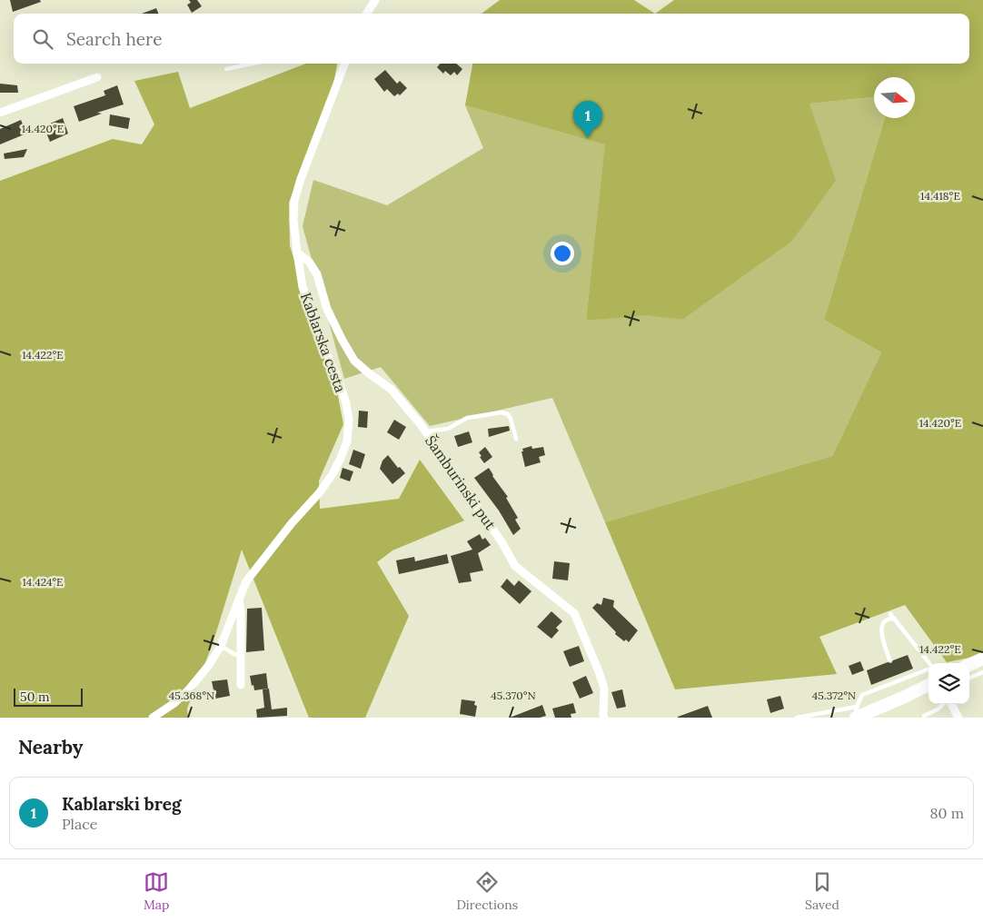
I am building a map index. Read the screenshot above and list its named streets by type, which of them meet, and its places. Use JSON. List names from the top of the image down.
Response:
{
  "streets": {
    "street": ["Kablarska cesta", "Šamburinski put"]
  },
  "crossings": [
    ["Kablarska cesta", "Šamburinski put"]
  ],
  "scale_bar": "50 m",
  "north": "right",
  "page": {
    "search": "Search here",
    "pins": "1",
    "scale": "50 m",
    "heading": "Nearby",
    "list": [
      {
        "mark": "1",
        "name": "Kablarski breg",
        "note": "Place",
        "value": "80 m"
      }
    ],
    "nav": ["Map", "Directions", "Saved"]
  },
  "coordinates": [
    "14.420°E",
    "14.418°E",
    "14.422°E",
    "14.424°E",
    "45.368°N",
    "45.370°N",
    "45.372°N"
  ]
}
